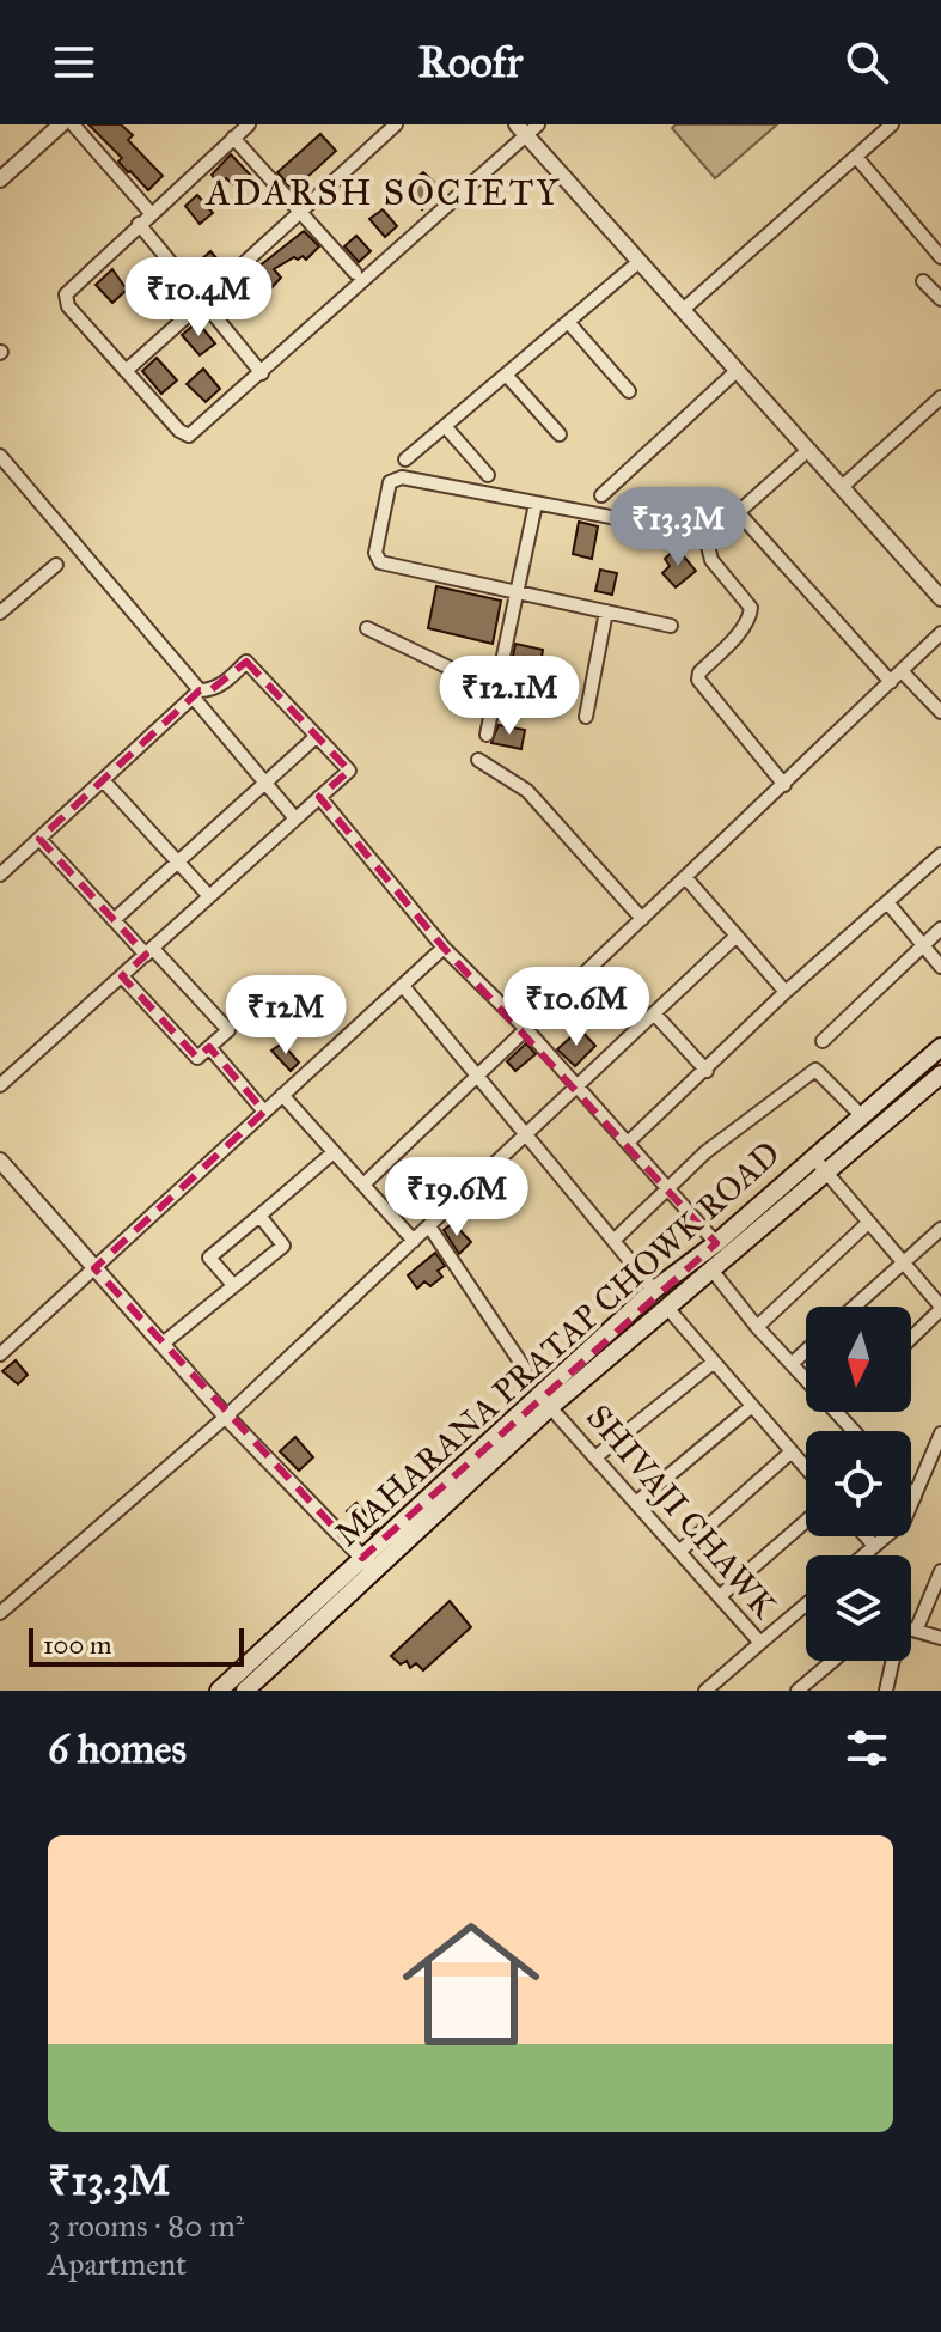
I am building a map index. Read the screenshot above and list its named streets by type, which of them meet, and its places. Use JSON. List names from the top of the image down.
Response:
{
  "streets": {
    "main road": ["MAHARANA PRATAP CHOWK ROAD"],
    "street": ["SHIVAJI CHAWK"]
  },
  "crossings": [
    ["MAHARANA PRATAP CHOWK ROAD", "SHIVAJI CHAWK"]
  ],
  "districts": ["ADARSH SOCIETY"],
  "scale_bar": "100 m",
  "north": "bottom",
  "page": {
    "header": "Roofr",
    "price": [
      "₹10.4M",
      "₹13.3M",
      "₹12.1M",
      "₹10.6M",
      "₹12M",
      "₹19.6M"
    ],
    "scale": "100 m",
    "heading": "6 homes",
    "list": [
      {
        "name": "₹13.3M",
        "note": "3 rooms · 80 m² · Apartment"
      }
    ]
  }
}
